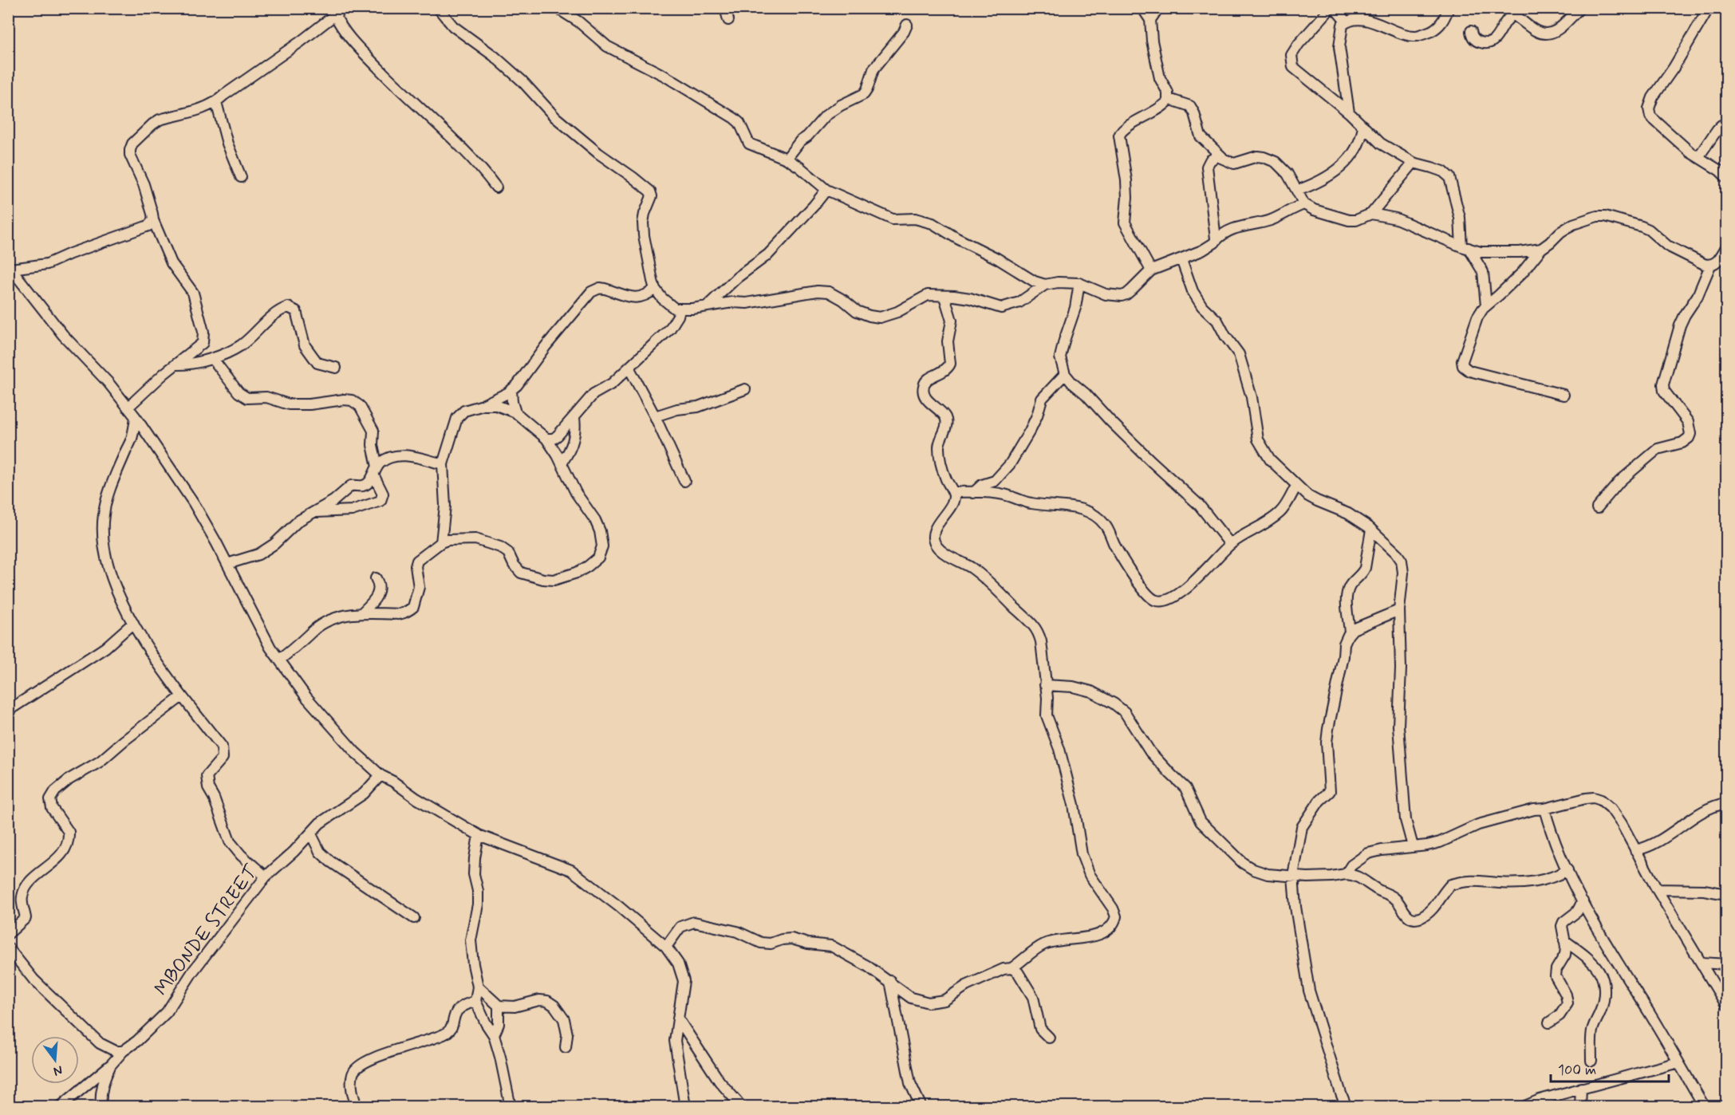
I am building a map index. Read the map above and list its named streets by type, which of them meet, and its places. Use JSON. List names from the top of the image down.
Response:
{
  "streets": {
    "street": ["MBONDE STREET"]
  },
  "scale_bar": "100 m",
  "north": "bottom"
}
